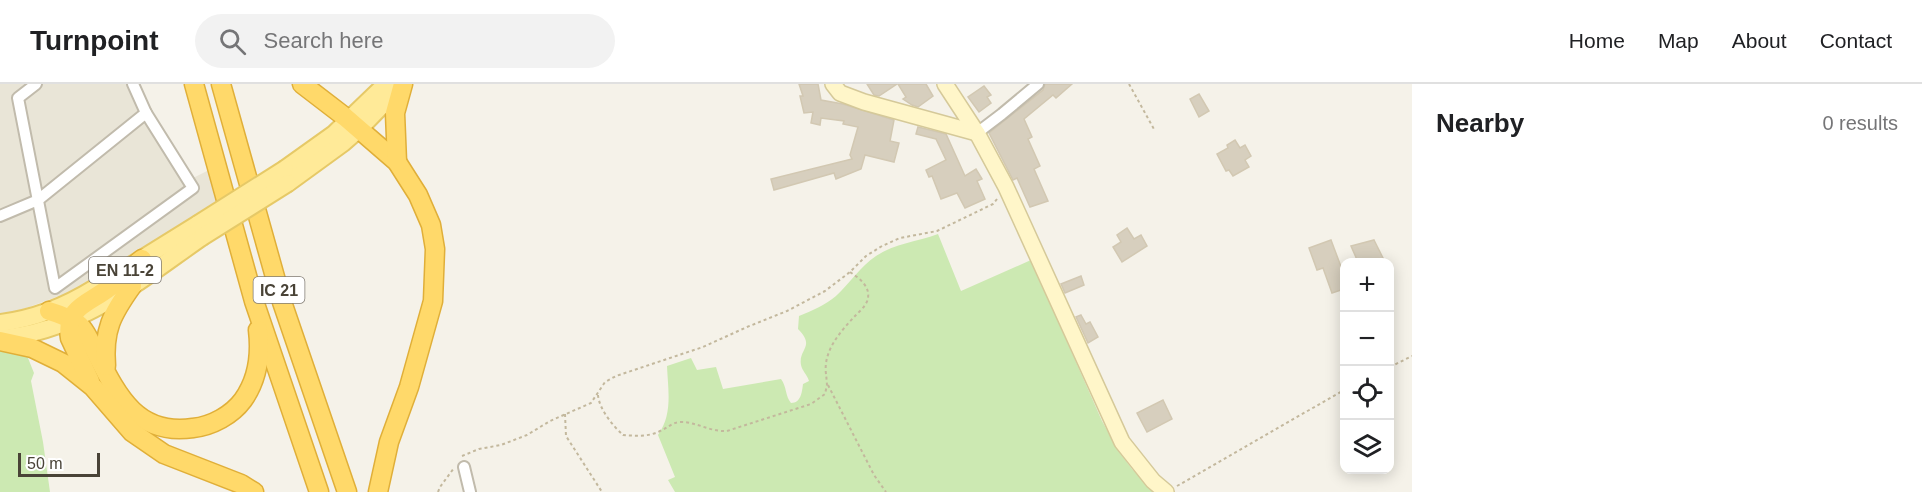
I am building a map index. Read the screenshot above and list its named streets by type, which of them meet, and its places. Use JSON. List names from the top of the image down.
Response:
{
  "streets": {
    "highway": ["IC 21"],
    "main road": ["EN 11-2"]
  },
  "scale_bar": "50 m",
  "page": {
    "header": "Turnpoint",
    "search": "Search here",
    "nav": [
      "Home",
      "Map",
      "About",
      "Contact"
    ],
    "heading": ["Nearby", "0 results"],
    "map_buttons": ["+", "−"],
    "scale": "50 m"
  }
}
